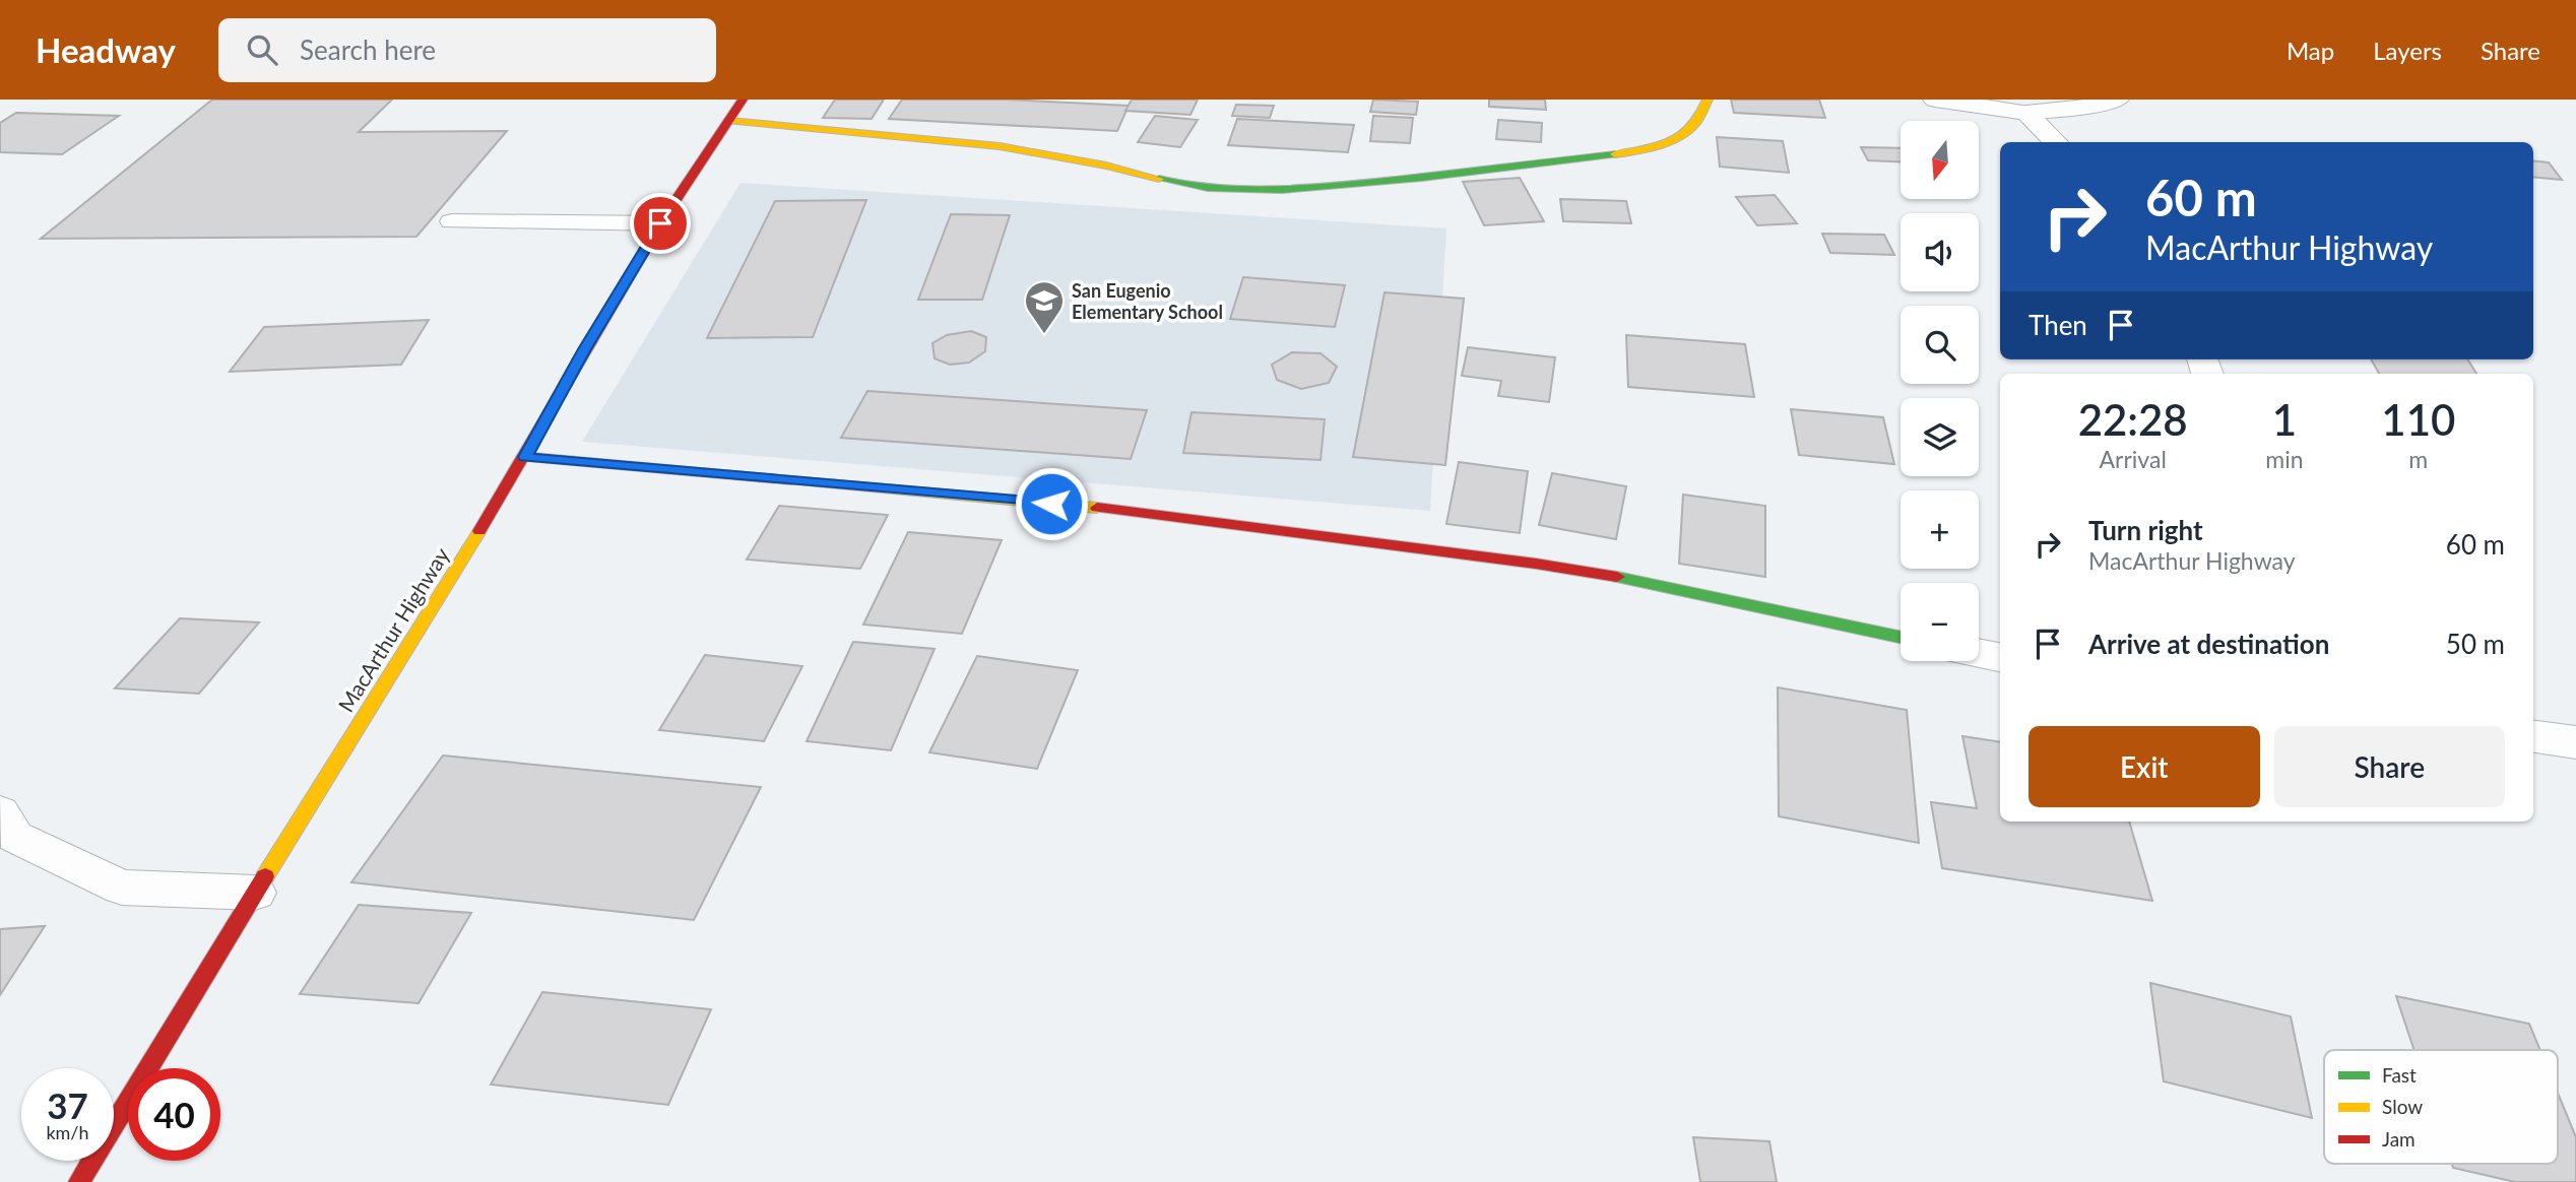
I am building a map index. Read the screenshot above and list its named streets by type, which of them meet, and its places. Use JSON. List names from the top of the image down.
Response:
{
  "streets": {
    "main road": ["MacArthur Highway"]
  },
  "places": {
    "school or university": ["San Eugenio Elementary School"]
  },
  "legend": ["Fast", "Slow", "Jam"],
  "north": "bottom",
  "page": {
    "header": "Headway",
    "search": "Search here",
    "nav": ["Map", "Layers", "Share"],
    "map_buttons": ["+", "−"],
    "turn": ["60 m", "MacArthur Highway"],
    "then": "Then",
    "eta": [
      "22:28",
      "Arrival",
      "1",
      "min",
      "110",
      "m"
    ],
    "list": [
      {
        "name": "Turn right",
        "note": "MacArthur Highway",
        "value": "60 m"
      },
      {
        "name": "Arrive at destination",
        "value": "50 m"
      }
    ],
    "buttons": ["Exit", "Share"],
    "speed": "37 km/h",
    "limit": "40"
  }
}
